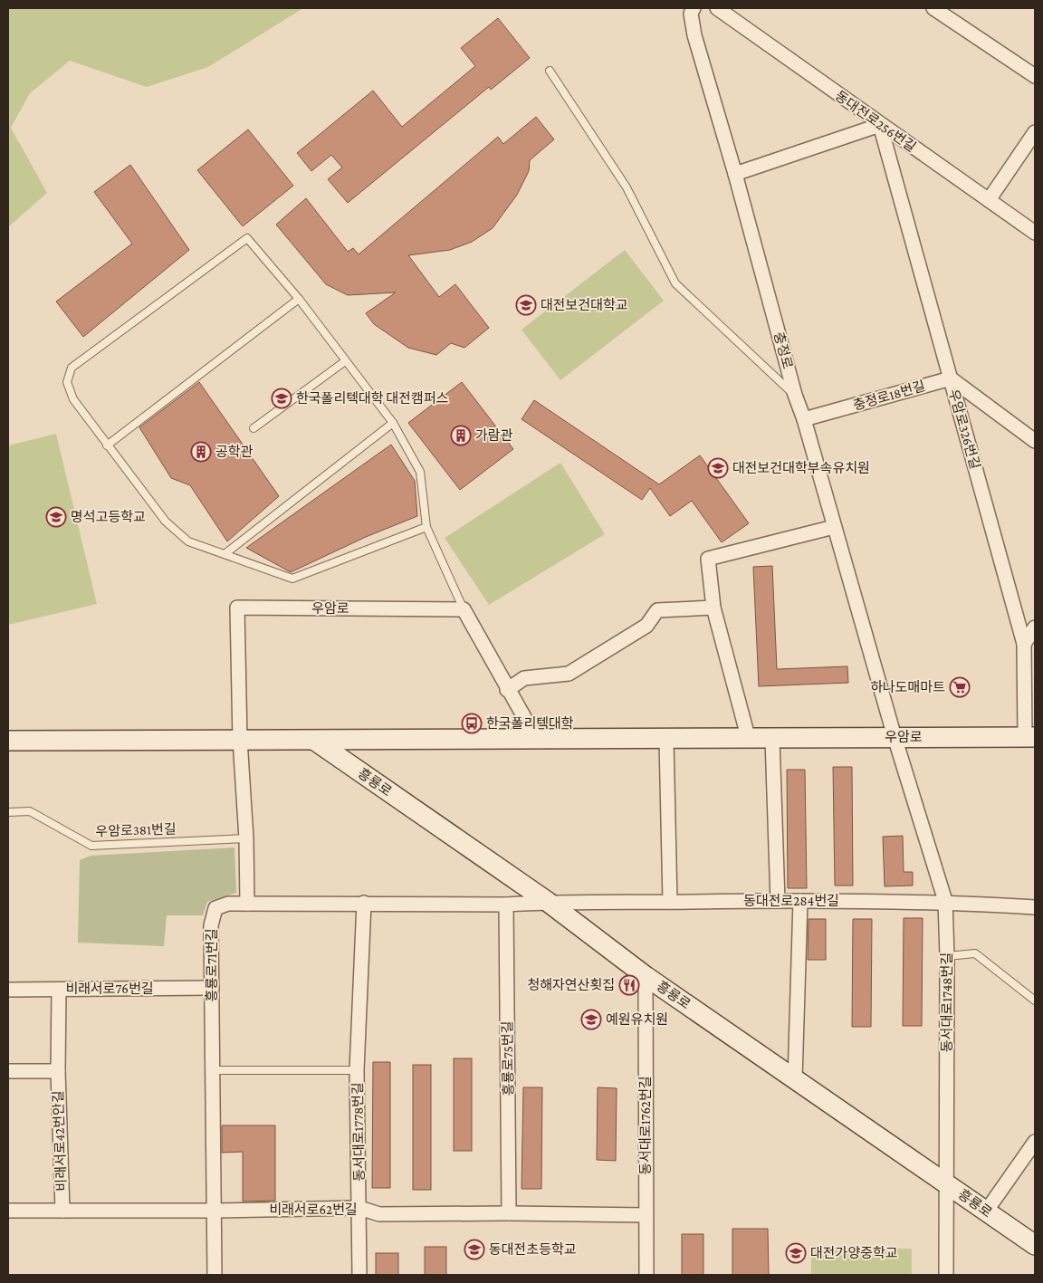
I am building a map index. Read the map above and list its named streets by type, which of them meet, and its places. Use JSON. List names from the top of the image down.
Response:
{
  "streets": {
    "main road": ["우암로", "흥룡로"],
    "street": [
      "동대전로256번길",
      "충정로",
      "충정로18번길",
      "우암로326번길",
      "동대전로284번길",
      "흥룡로71번길",
      "비래서로76번길",
      "동서대로1748번길",
      "흥룡로75번길",
      "동서대로1762번길",
      "동서대로1778번길",
      "비래서로42번안길",
      "비래서로62번길"
    ],
    "lane": ["우암로381번길"]
  },
  "crossings": [
    ["동대전로256번길", "우암로326번길"],
    ["충정로", "충정로18번길"],
    ["충정로", "우암로"],
    ["충정로", "동서대로1748번길"],
    ["충정로18번길", "우암로326번길"],
    ["우암로326번길", "우암로"],
    ["우암로", "흥룡로"],
    ["우암로", "우암로381번길"],
    ["우암로", "흥룡로71번길"],
    ["우암로", "동서대로1748번길"],
    ["흥룡로", "동대전로284번길"],
    ["흥룡로", "흥룡로71번길"],
    ["흥룡로", "동서대로1748번길"],
    ["흥룡로", "동서대로1762번길"],
    ["동대전로284번길", "흥룡로71번길"],
    ["동대전로284번길", "동서대로1748번길"],
    ["흥룡로71번길", "비래서로76번길"],
    ["흥룡로71번길", "흥룡로75번길"],
    ["흥룡로71번길", "동서대로1778번길"],
    ["흥룡로71번길", "비래서로62번길"],
    ["비래서로76번길", "비래서로42번안길"],
    ["흥룡로75번길", "비래서로62번길"],
    ["동서대로1762번길", "비래서로62번길"],
    ["동서대로1778번길", "비래서로62번길"],
    ["비래서로42번안길", "비래서로62번길"]
  ],
  "places": {
    "school or university": [
      "대전보건대학교",
      "한국폴리텍대학 대전캠퍼스",
      "대전보건대학부속유치원",
      "명석고등학교",
      "예원유치원",
      "동대전초등학교",
      "대전가양중학교"
    ],
    "building": ["가람관", "공학관"],
    "supermarket": ["하나도매마트"],
    "bus stop": ["한국폴리텍대학"],
    "restaurant": ["청해자연산횟집"]
  }
}
